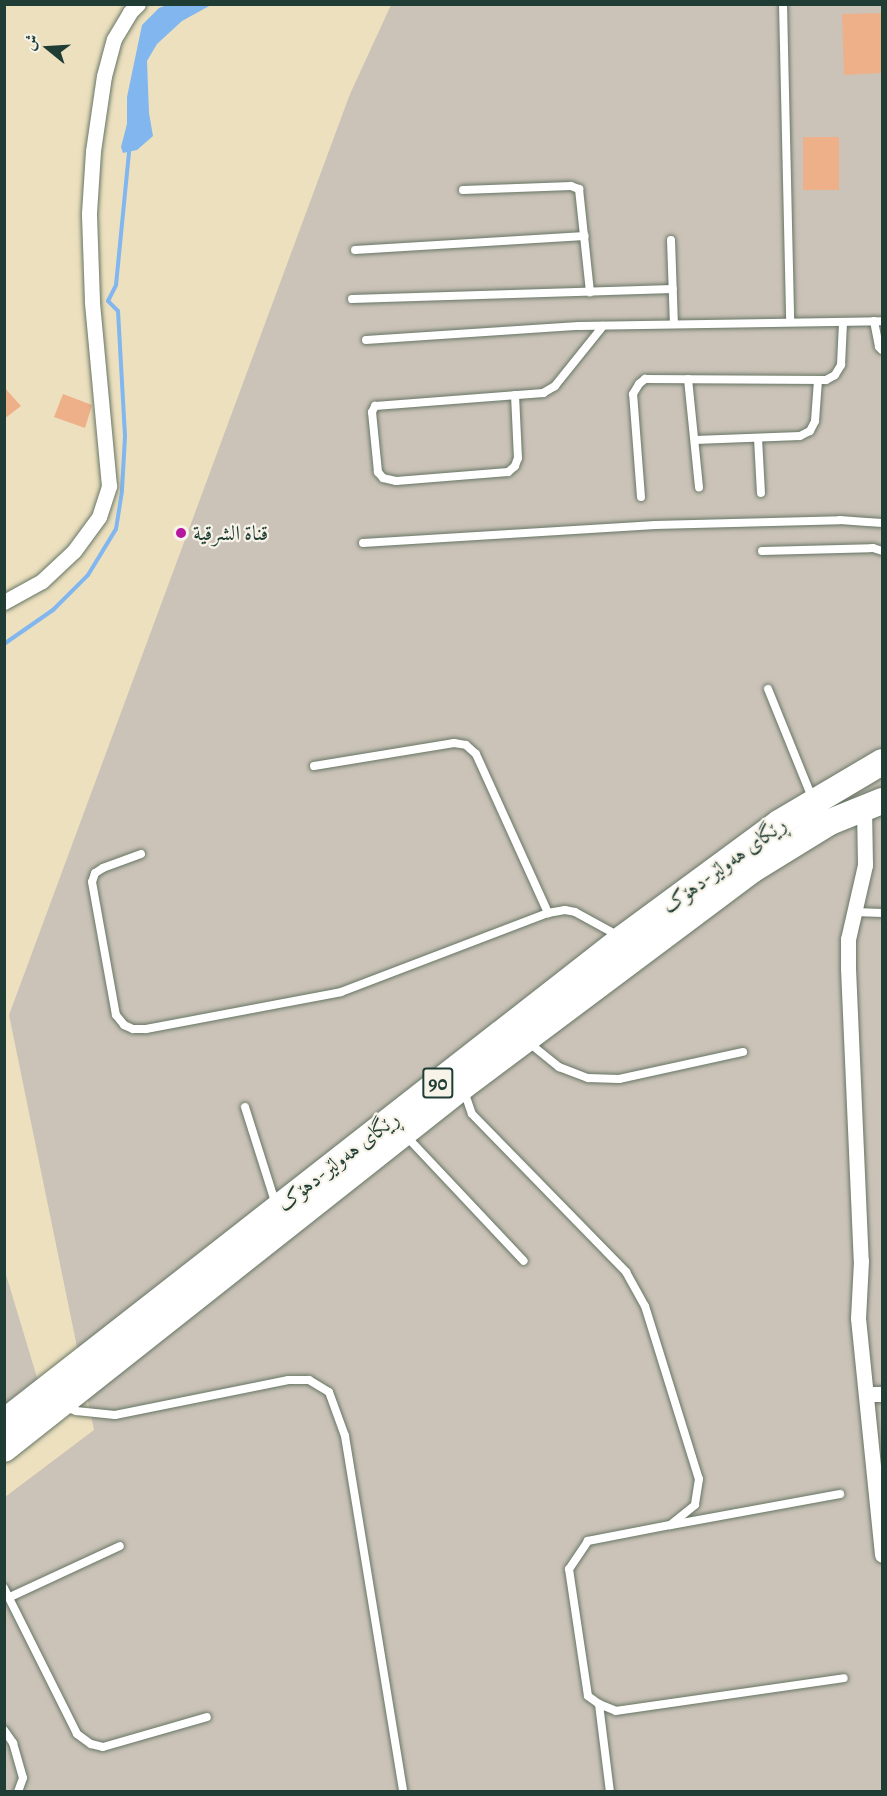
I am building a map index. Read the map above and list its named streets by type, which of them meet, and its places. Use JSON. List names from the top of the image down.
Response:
{
  "streets": {
    "highway": ["ڕێگای هەولێر-دهۆک", "90"]
  },
  "places": ["قناة الشرقية"],
  "north": "left"
}
